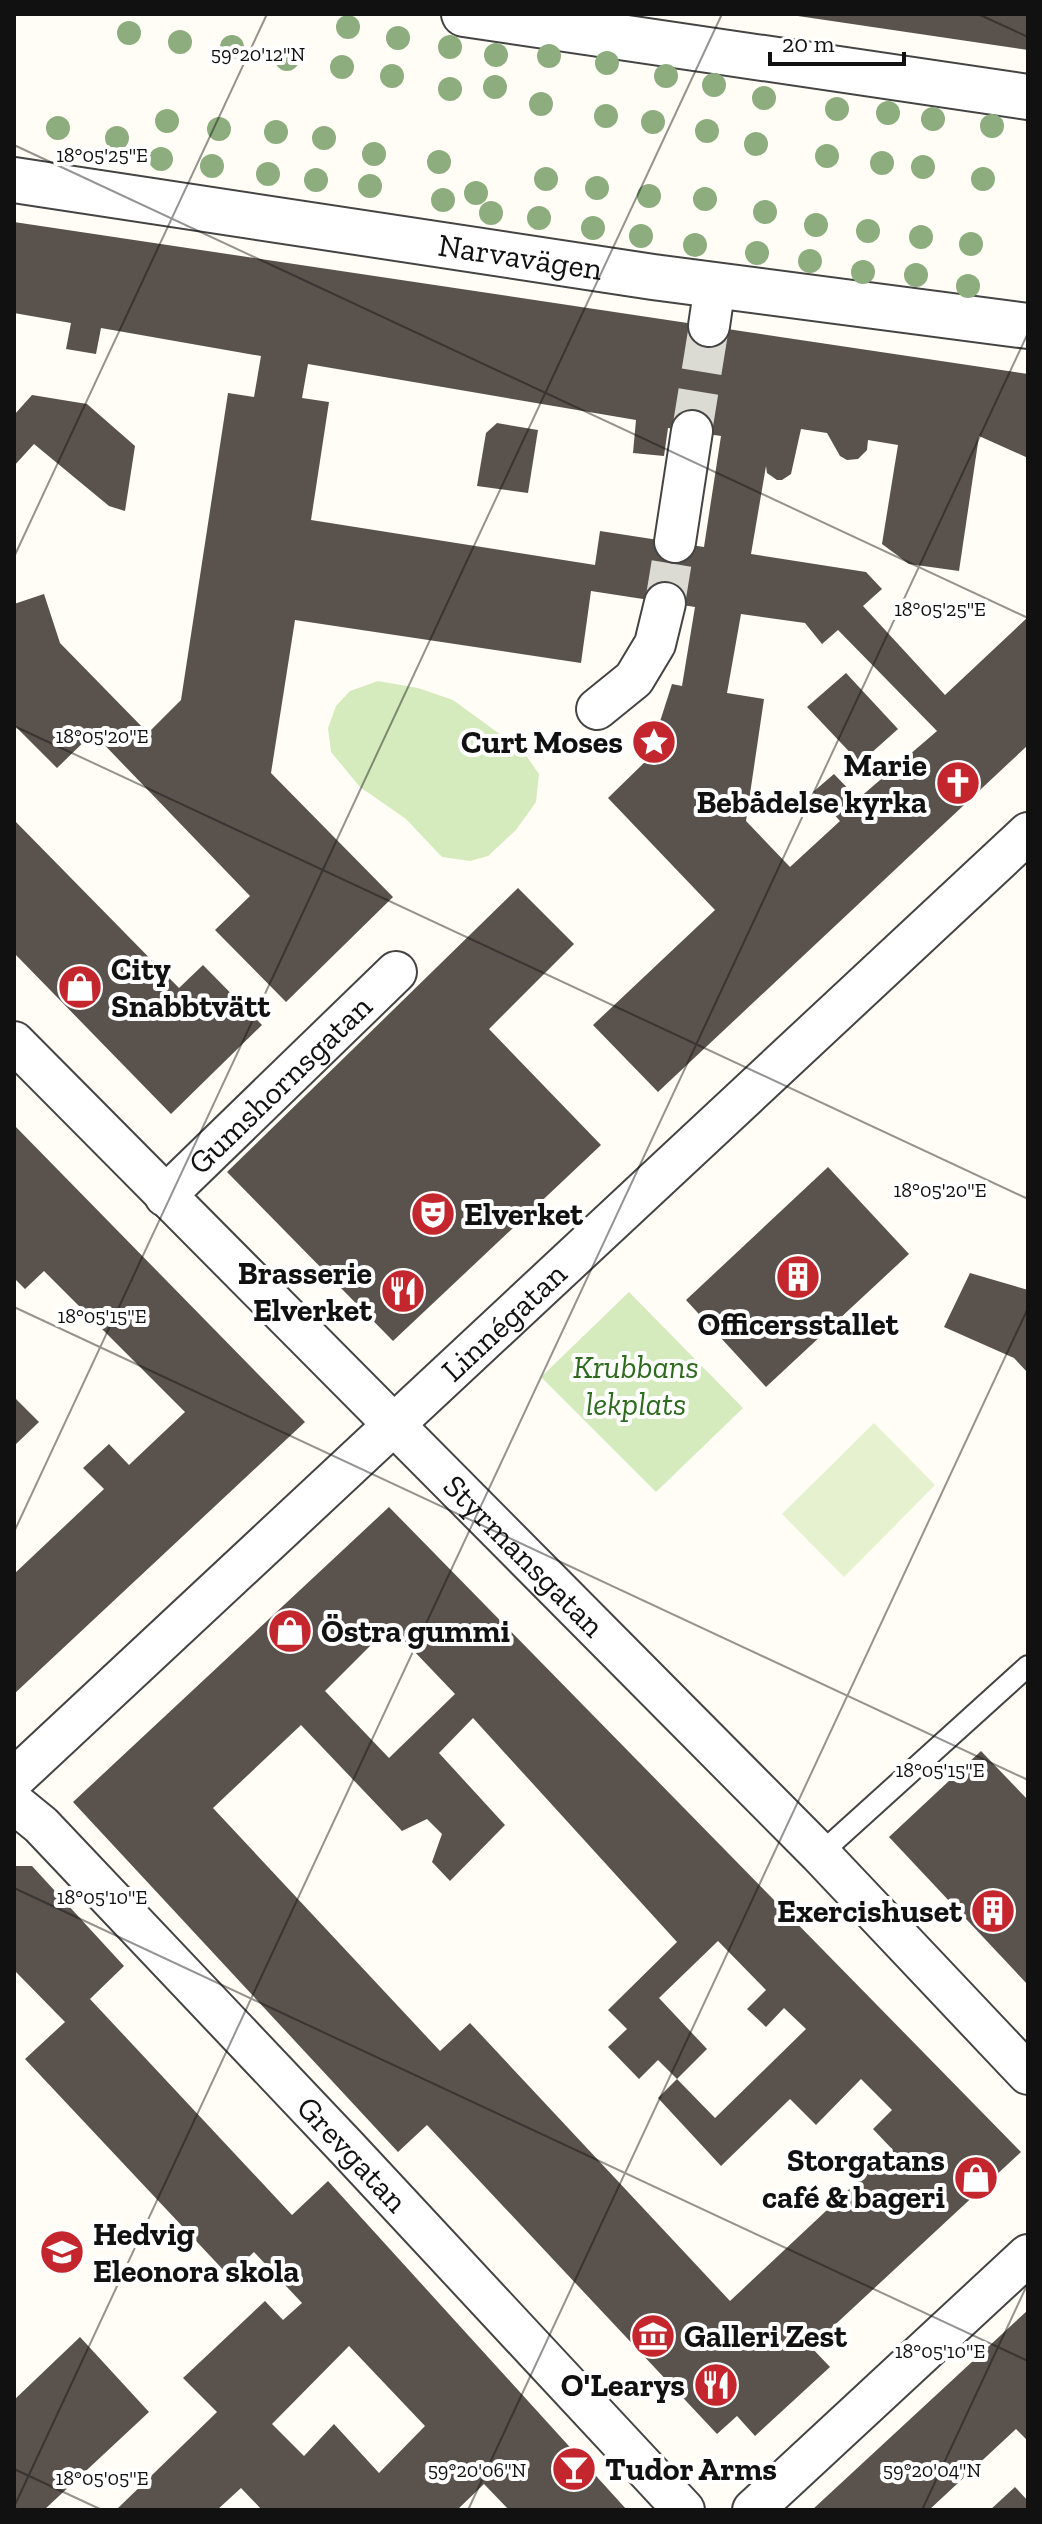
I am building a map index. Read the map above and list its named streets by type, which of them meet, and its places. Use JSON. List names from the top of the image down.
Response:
{
  "streets": {
    "street": [
      "Narvavägen",
      "Gumshornsgatan",
      "Linnégatan",
      "Styrmansgatan",
      "Grevgatan"
    ]
  },
  "crossings": [
    ["Gumshornsgatan", "Styrmansgatan"],
    ["Linnégatan", "Styrmansgatan"]
  ],
  "parks": ["Krubbans lekplats"],
  "places": {
    "place": ["Curt Moses"],
    "church": ["Marie Bebådelse kyrka"],
    "shop": ["City Snabbtvätt", "Östra gummi", "Storgatans café & bageri"],
    "theatre": ["Elverket"],
    "building": ["Officersstallet", "Exercishuset"],
    "restaurant": ["Brasserie Elverket", "O'Learys"],
    "school or university": ["Hedvig Eleonora skola"],
    "museum": ["Galleri Zest"],
    "bar": ["Tudor Arms"]
  },
  "scale_bar": "20 m",
  "coordinates": [
    "59°20'12\"N",
    "18°05'25\"E",
    "18°05'20\"E",
    "18°05'15\"E",
    "18°05'10\"E",
    "59°20'06\"N",
    "59°20'04\"N",
    "18°05'05\"E"
  ]
}
